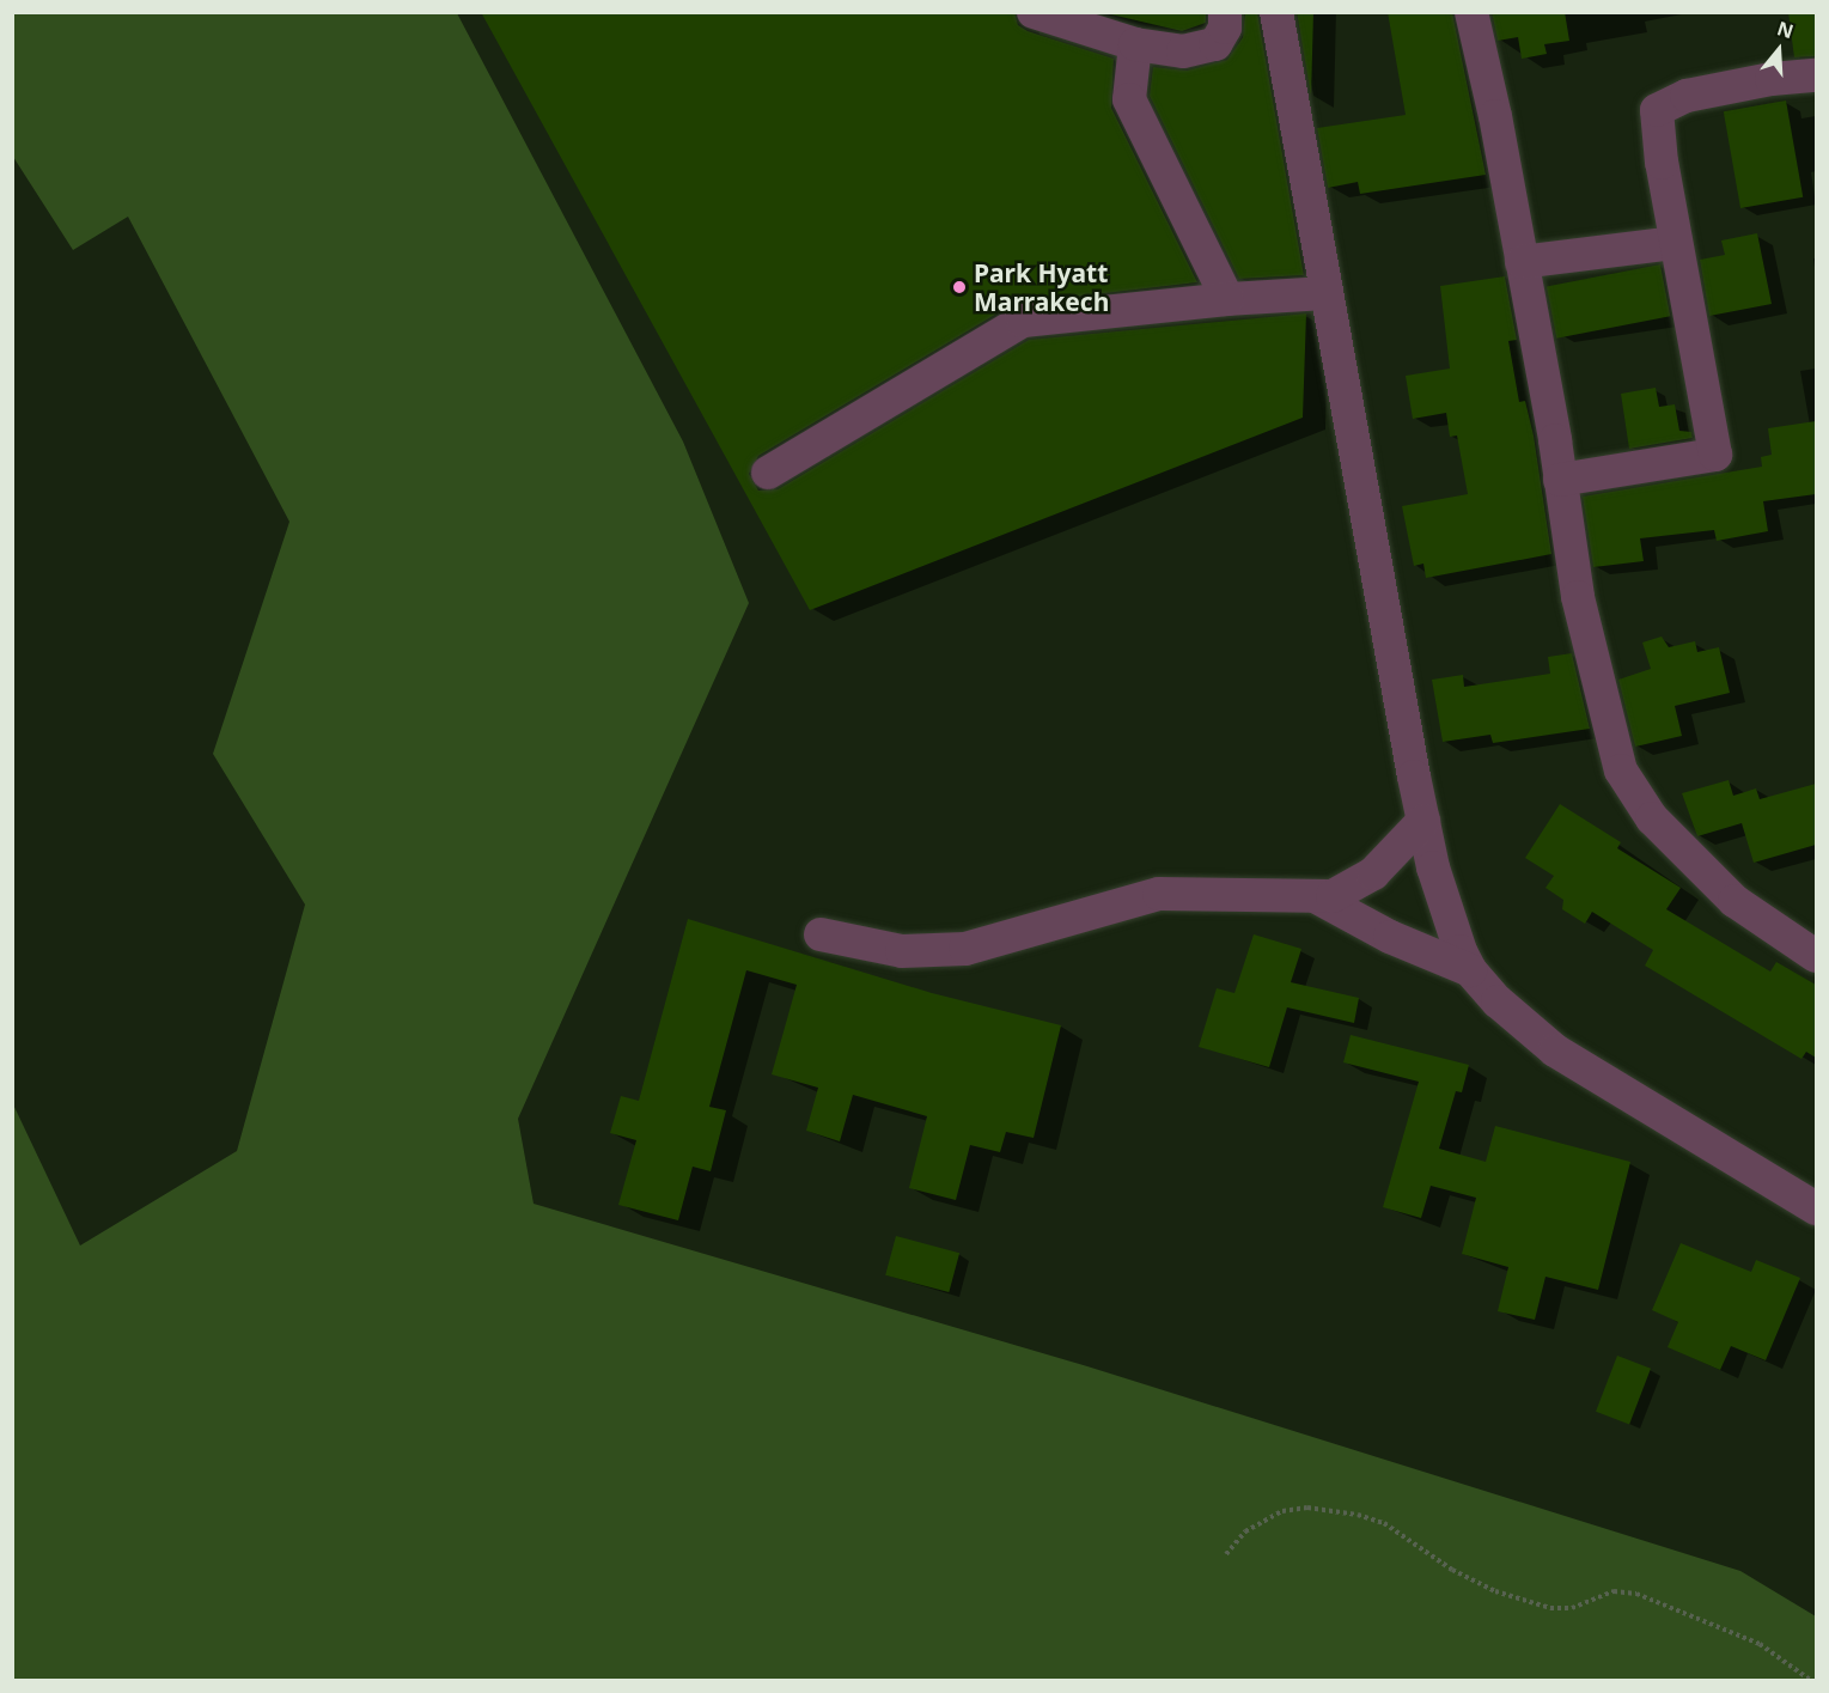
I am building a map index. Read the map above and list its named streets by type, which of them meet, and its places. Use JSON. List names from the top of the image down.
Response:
{
  "places": ["Park Hyatt Marrakech"],
  "north": "top"
}
